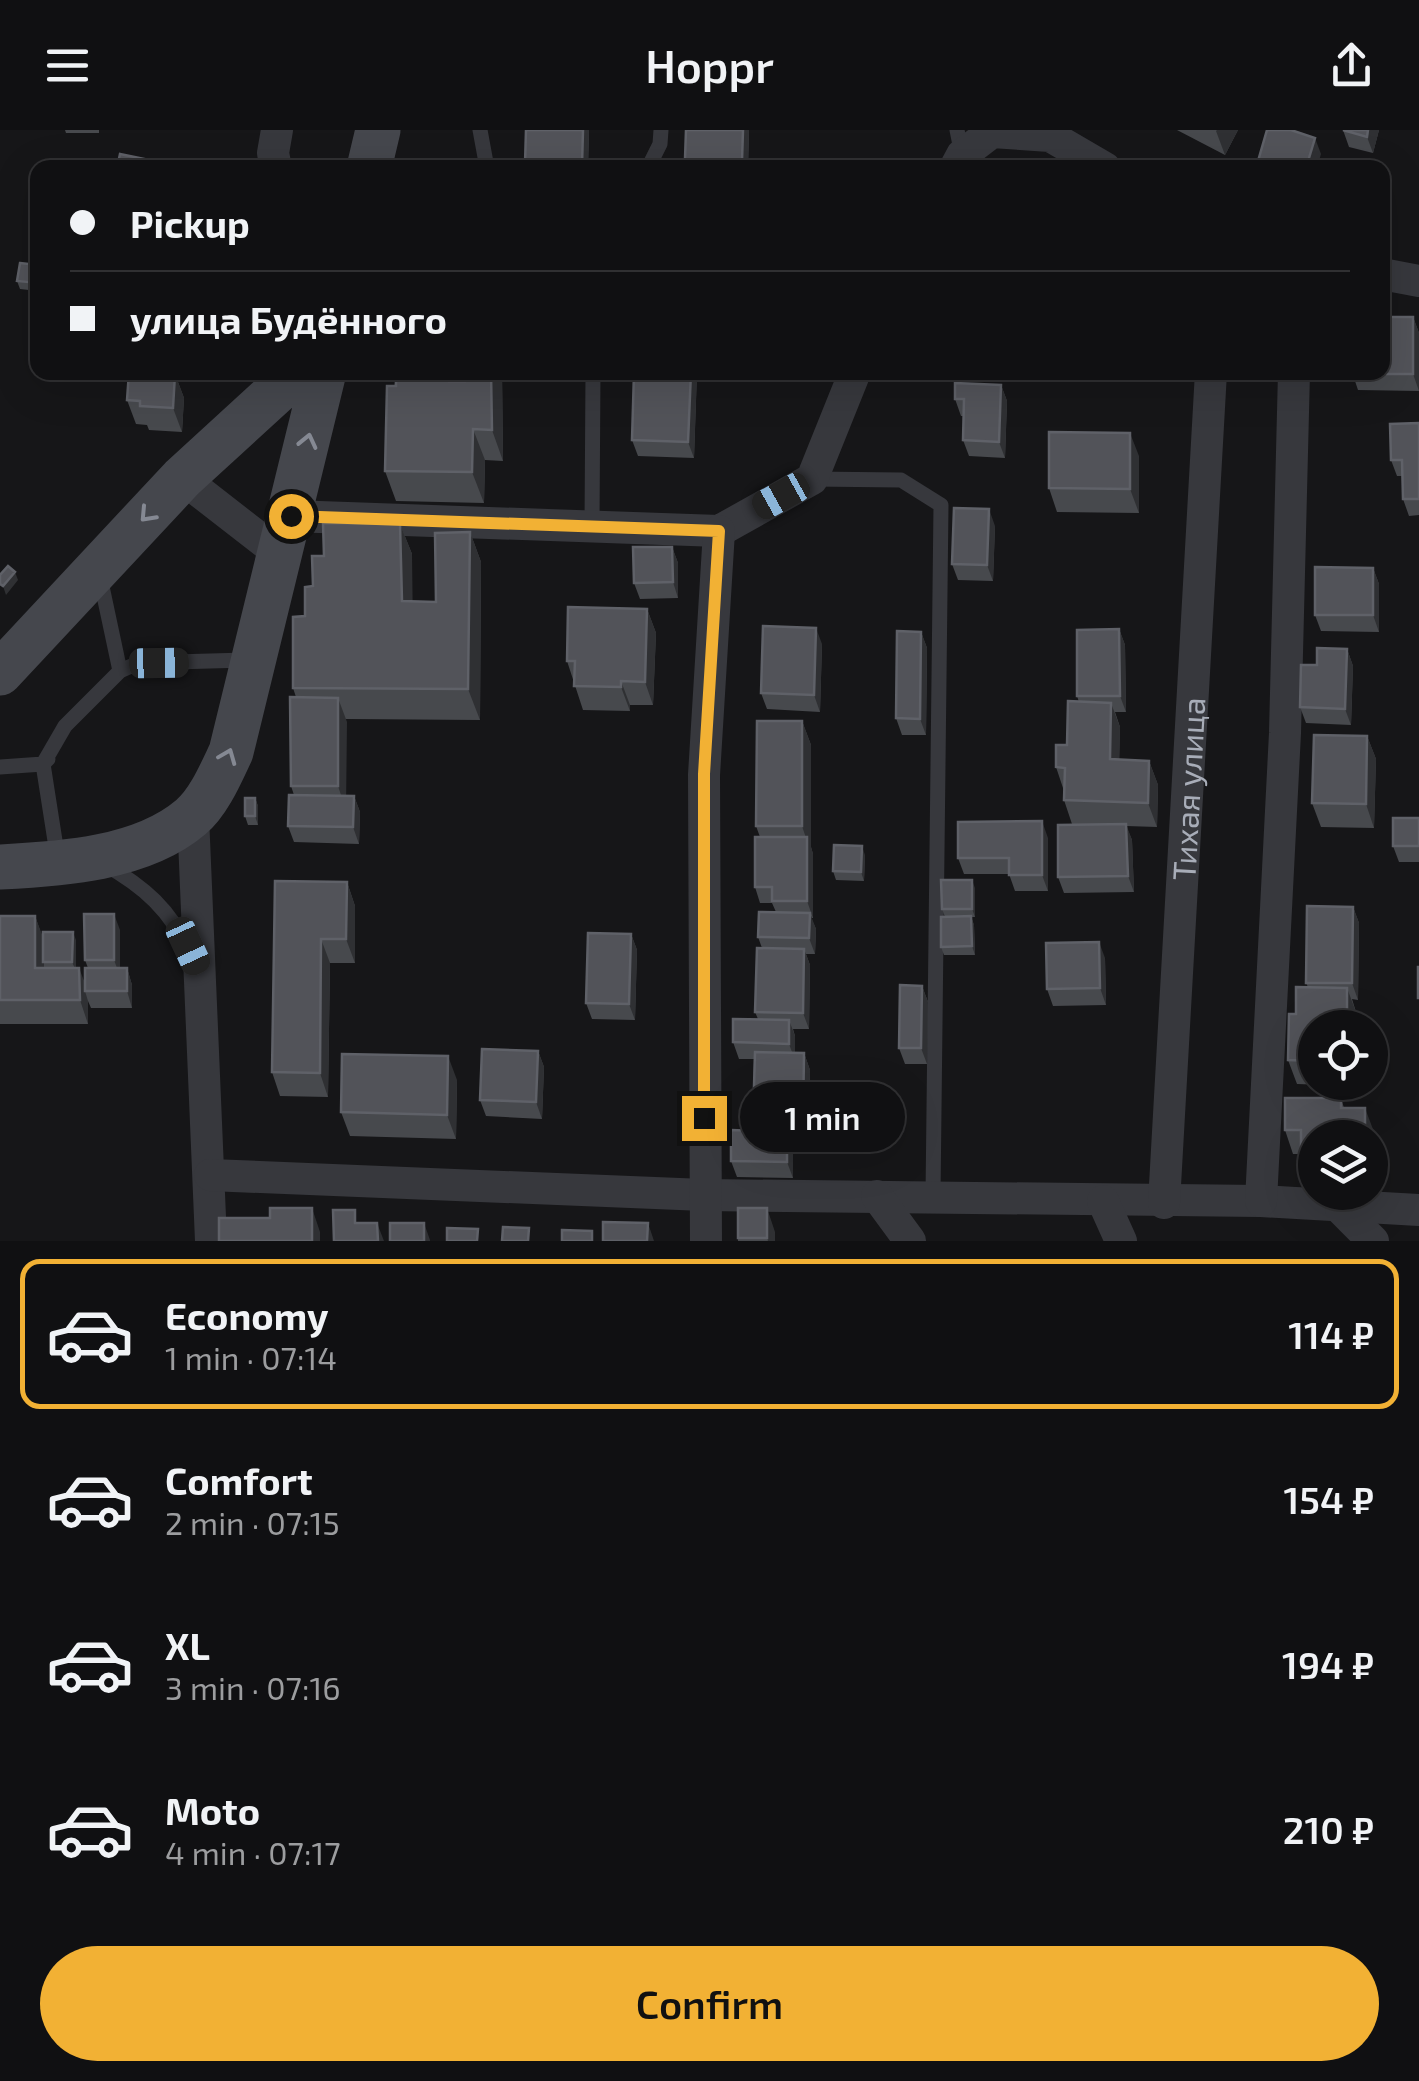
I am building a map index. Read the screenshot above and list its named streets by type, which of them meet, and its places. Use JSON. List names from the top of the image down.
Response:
{
  "streets": {
    "street": ["Тихая улица"]
  },
  "page": {
    "header": "Hoppr",
    "banner": ["Pickup", "улица Будённого"],
    "bubble": "1 min",
    "list": [
      {
        "name": "Economy",
        "note": "1 min · 07:14",
        "value": "114 ₽"
      },
      {
        "name": "Comfort",
        "note": "2 min · 07:15",
        "value": "154 ₽"
      },
      {
        "name": "XL",
        "note": "3 min · 07:16",
        "value": "194 ₽"
      },
      {
        "name": "Moto",
        "note": "4 min · 07:17",
        "value": "210 ₽"
      }
    ],
    "buttons": "Confirm"
  }
}
